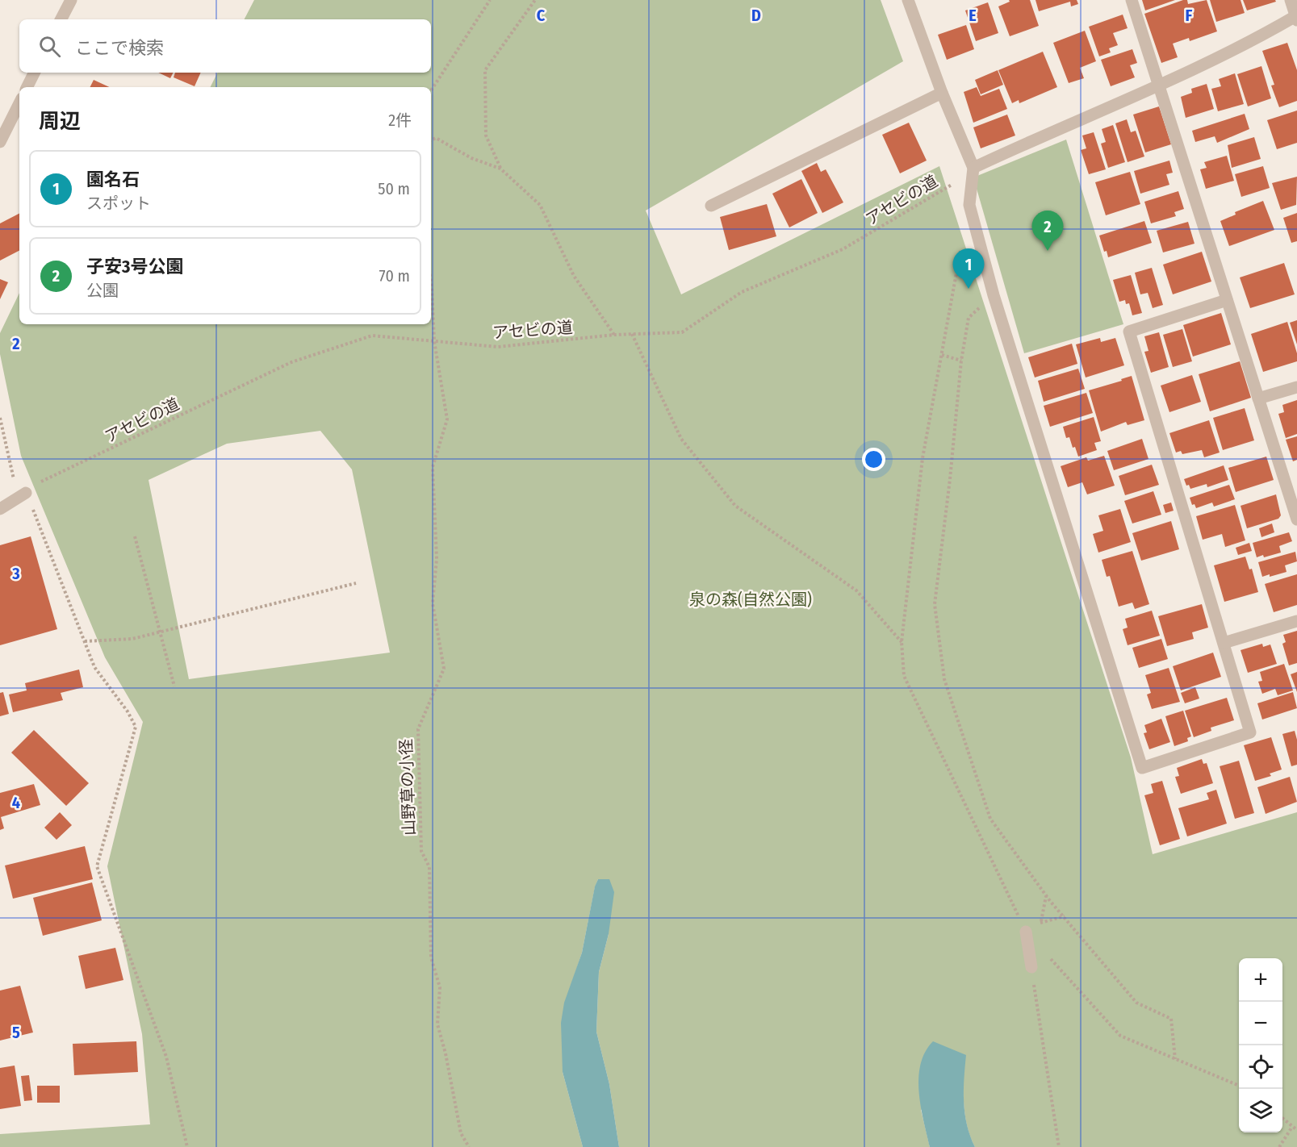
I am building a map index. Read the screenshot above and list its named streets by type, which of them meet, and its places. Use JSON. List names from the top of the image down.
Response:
{
  "streets": {
    "path": ["アセビの道", "山野草の小径"]
  },
  "crossings": [
    ["アセビの道", "山野草の小径"]
  ],
  "parks": ["泉の森(自然公園)"],
  "page": {
    "search": "ここで検索",
    "heading": ["周辺", "2件"],
    "list": [
      {
        "mark": "1",
        "name": "園名石",
        "note": "スポット",
        "value": "50 m"
      },
      {
        "mark": "2",
        "name": "子安3号公園",
        "note": "公園",
        "value": "70 m"
      }
    ],
    "pins": ["2", "1"],
    "map_buttons": ["+", "−"]
  },
  "grid": {
    "columns": [
      "C",
      "D",
      "E",
      "F"
    ],
    "rows": [
      "2",
      "3",
      "4",
      "5"
    ]
  }
}
